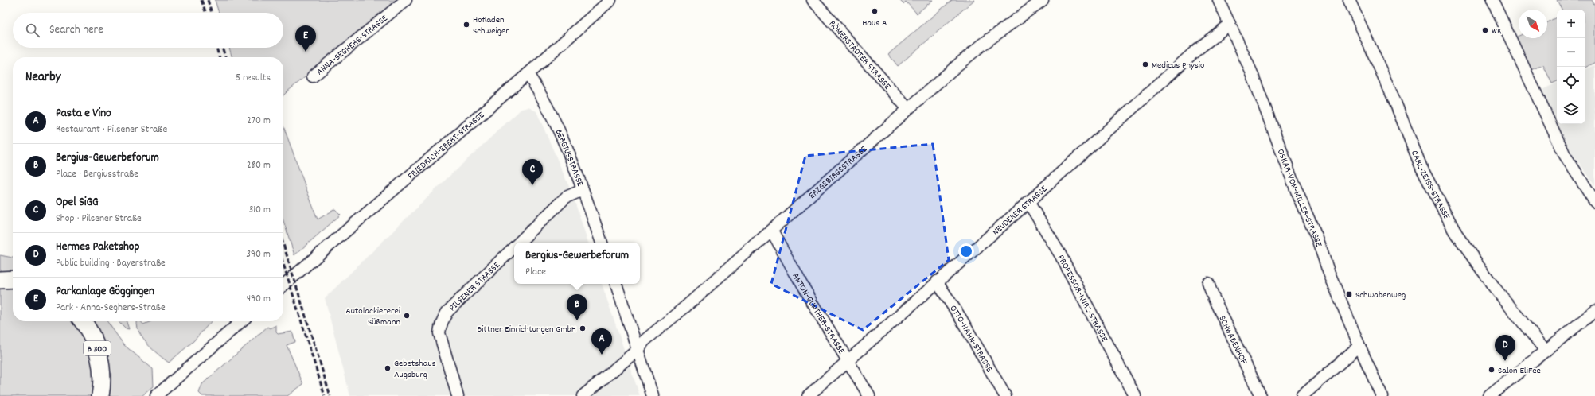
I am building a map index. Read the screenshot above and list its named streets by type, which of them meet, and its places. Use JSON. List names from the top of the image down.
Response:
{
  "streets": {
    "highway": ["B 300"],
    "street": [
      "ANNA-SEGHERS-STRASSE",
      "RÖMERSTÄDTER STRASSE",
      "FRIEDRICH-EBERT-STRASSE",
      "BERGIUSSTRASSE",
      "ERZGEBIRGSSTRASSE",
      "CARL-ZEISS-STRASSE",
      "OSKAR-VON-MILLER-STRASSE",
      "NEUDEKER STRASSE",
      "PILSENER STRASSE",
      "PROFESSOR-KURZ-STRASSE",
      "ANTON-GÜNTHER-STRASSE",
      "OTTO-HAHN-STRASSE",
      "SCHWABENHOF"
    ]
  },
  "crossings": [
    ["RÖMERSTÄDTER STRASSE", "ERZGEBIRGSSTRASSE"],
    ["FRIEDRICH-EBERT-STRASSE", "BERGIUSSTRASSE"],
    ["BERGIUSSTRASSE", "PILSENER STRASSE"],
    ["ERZGEBIRGSSTRASSE", "ANTON-GÜNTHER-STRASSE"],
    ["OSKAR-VON-MILLER-STRASSE", "NEUDEKER STRASSE"],
    ["NEUDEKER STRASSE", "PROFESSOR-KURZ-STRASSE"],
    ["NEUDEKER STRASSE", "ANTON-GÜNTHER-STRASSE"],
    ["NEUDEKER STRASSE", "OTTO-HAHN-STRASSE"]
  ],
  "places": {
    "other": [
      "Haus A",
      "Hofladen Schweiger",
      "WK",
      "Medicus Physio",
      "Autolackiererei Süßmann",
      "Bittner Einrichtungen GmbH",
      "Gebetshaus Augsburg",
      "Salon EliFee"
    ],
    "transit": ["Schwabenweg"]
  },
  "north": "bottom right",
  "page": {
    "map_buttons": ["+", "−"],
    "search": "Search here",
    "pins": [
      "E",
      "C",
      "B",
      "A",
      "D"
    ],
    "heading": ["Nearby", "5 results"],
    "list": [
      {
        "mark": "A",
        "name": "Pasta e Vino",
        "note": "Restaurant · Pilsener Straße",
        "value": "270 m"
      },
      {
        "mark": "B",
        "name": "Bergius-Gewerbeforum",
        "note": "Place · Bergiusstraße",
        "value": "280 m"
      },
      {
        "mark": "C",
        "name": "Opel SiGG",
        "note": "Shop · Pilsener Straße",
        "value": "310 m"
      },
      {
        "mark": "D",
        "name": "Hermes Paketshop",
        "note": "Public building · Bayerstraße",
        "value": "390 m"
      },
      {
        "mark": "E",
        "name": "Parkanlage Göggingen",
        "note": "Park · Anna-Seghers-Straße",
        "value": "490 m"
      }
    ],
    "popup": ["Bergius-Gewerbeforum", "Place"]
  }
}
